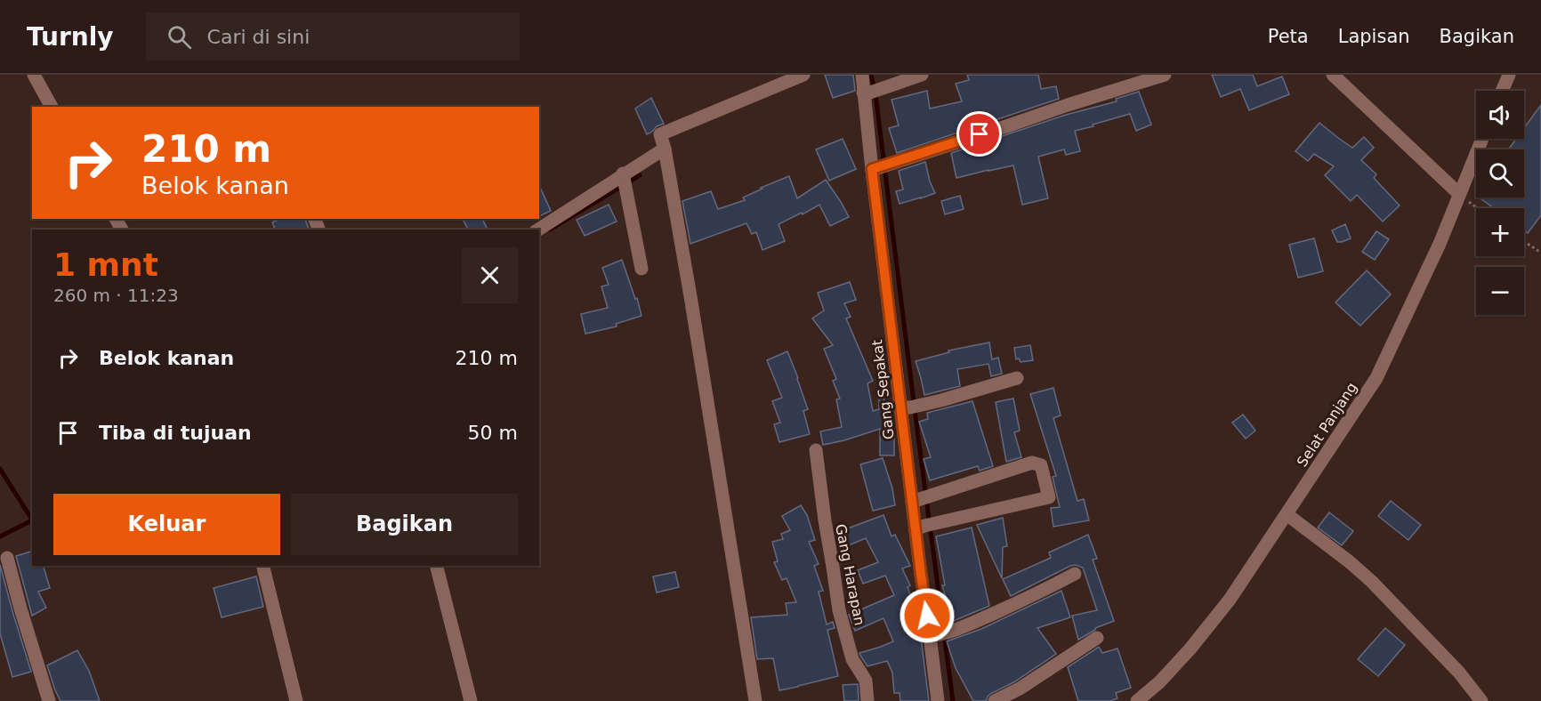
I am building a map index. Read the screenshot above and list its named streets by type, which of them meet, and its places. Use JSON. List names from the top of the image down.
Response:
{
  "streets": {
    "street": ["Gang Sepakat", "Selat Panjang", "Gang Harapan"]
  },
  "page": {
    "header": "Turnly",
    "search": "Cari di sini",
    "nav": ["Peta", "Lapisan", "Bagikan"],
    "map_buttons": ["+", "−"],
    "turn": ["210 m", "Belok kanan"],
    "heading": ["1 mnt", "260 m · 11:23"],
    "list": [
      {
        "name": "Belok kanan",
        "value": "210 m"
      },
      {
        "name": "Tiba di tujuan",
        "value": "50 m"
      }
    ],
    "buttons": ["Keluar", "Bagikan"]
  }
}
